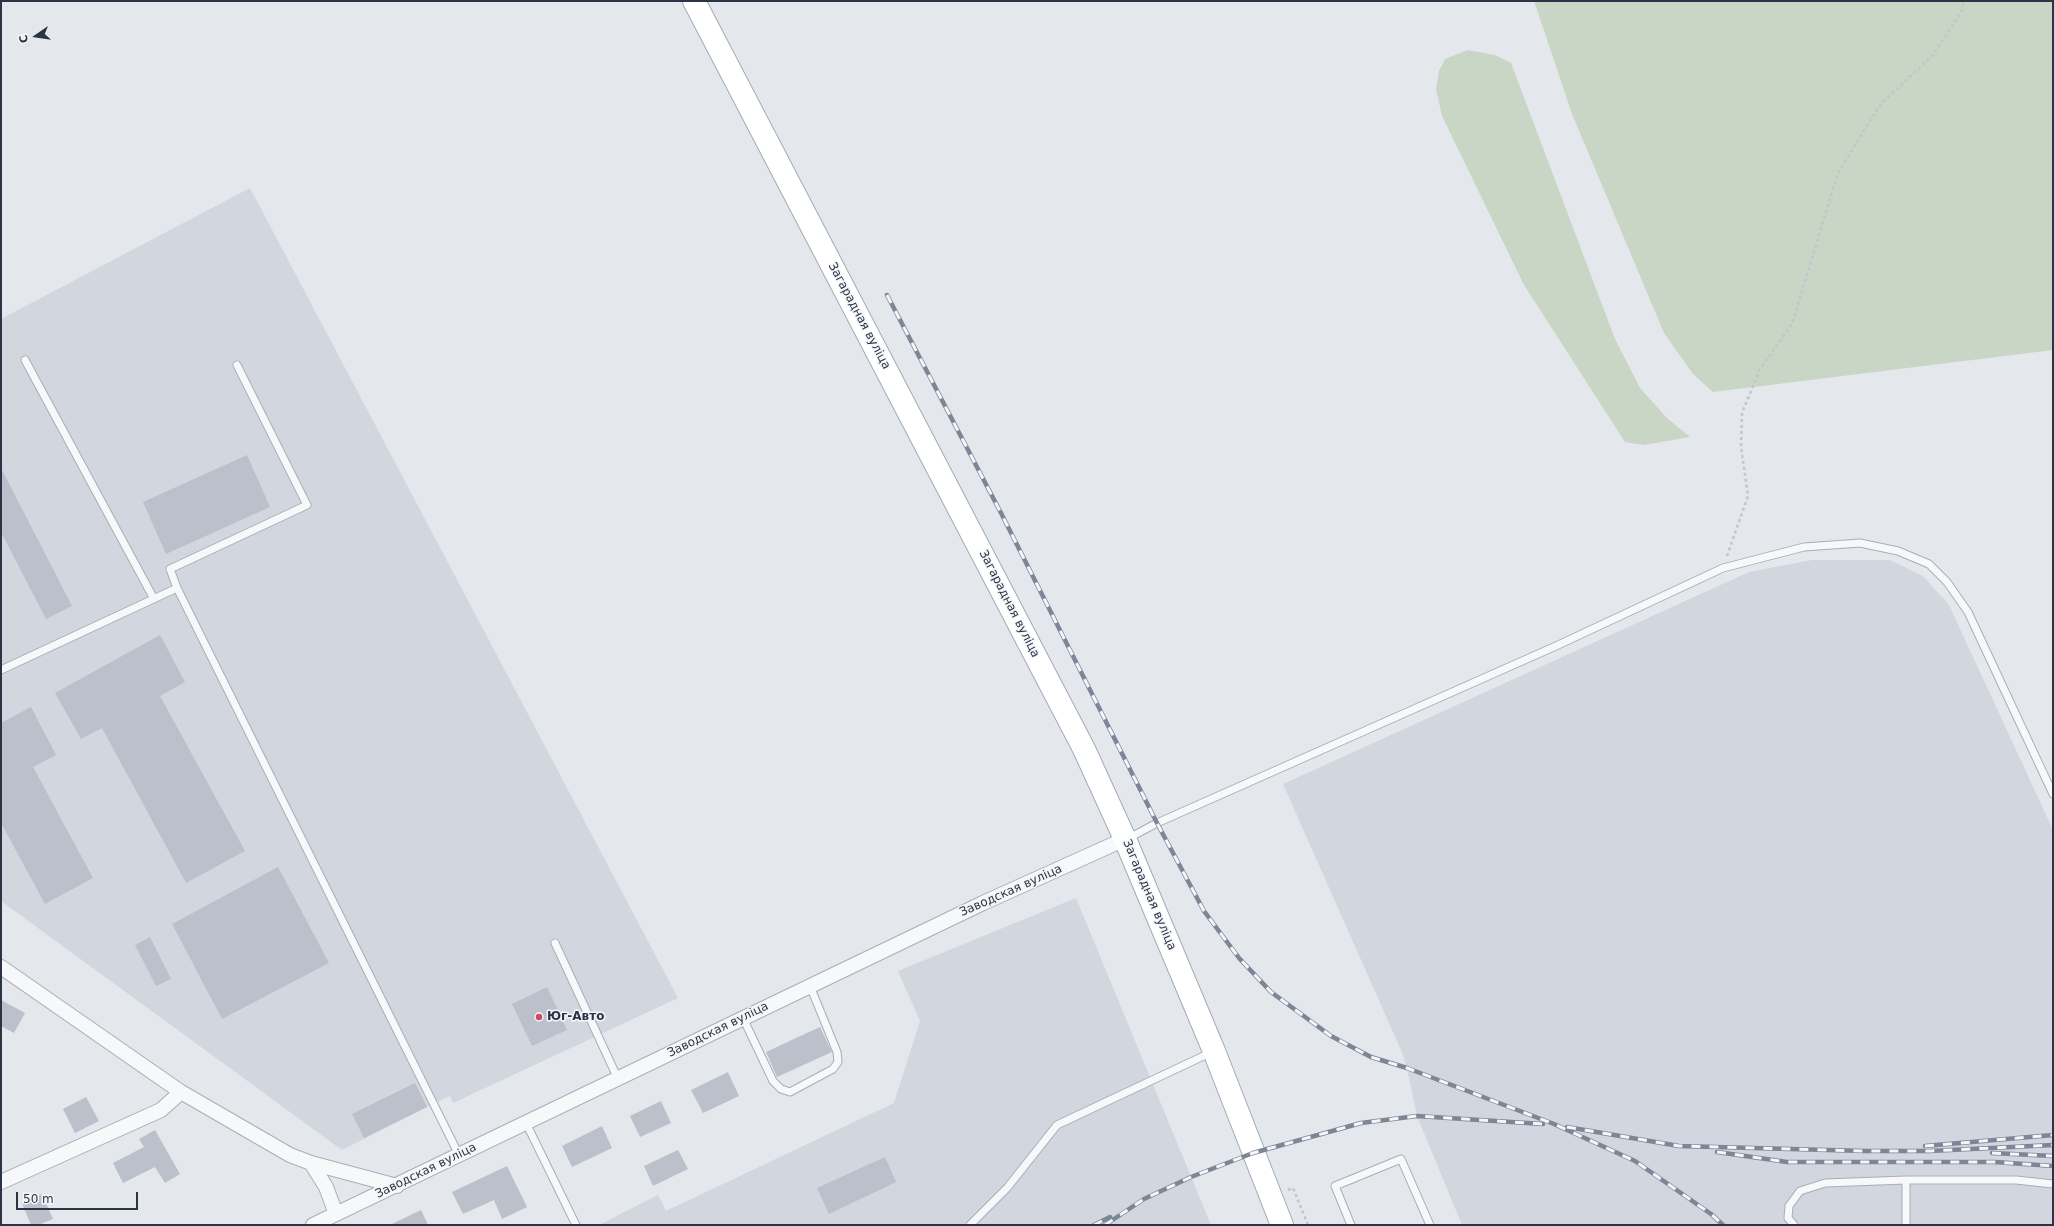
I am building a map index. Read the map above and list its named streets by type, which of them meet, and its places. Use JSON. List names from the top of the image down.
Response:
{
  "streets": {
    "main road": ["Загарадная вуліца"],
    "street": ["Заводская вуліца"]
  },
  "crossings": [
    ["Загарадная вуліца", "Заводская вуліца"]
  ],
  "places": ["Юг-Авто"],
  "scale_bar": "50 m",
  "north": "left"
}
